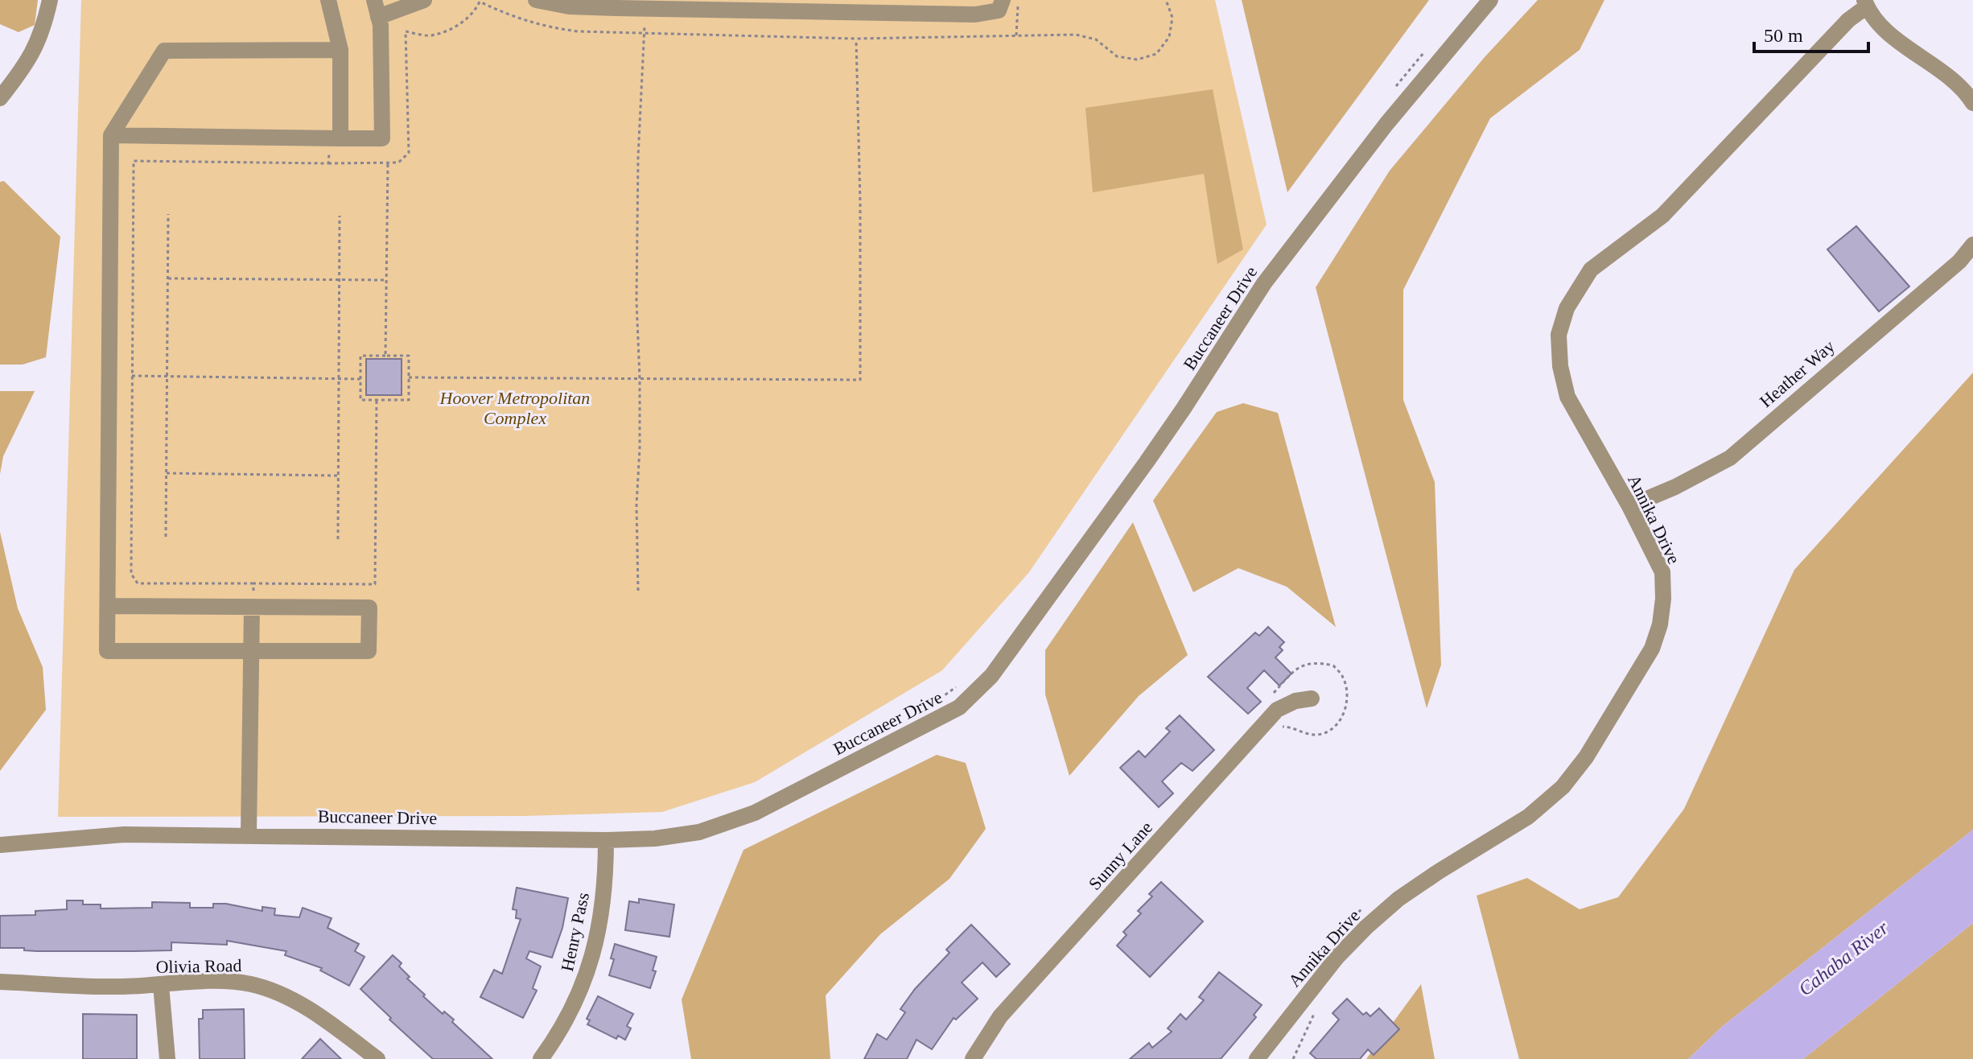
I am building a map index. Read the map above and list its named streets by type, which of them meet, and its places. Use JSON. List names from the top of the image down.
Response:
{
  "streets": {
    "street": [
      "Buccaneer Drive",
      "Heather Way",
      "Annika Drive",
      "Sunny Lane",
      "Henry Pass",
      "Olivia Road"
    ]
  },
  "crossings": [
    ["Buccaneer Drive", "Henry Pass"],
    ["Heather Way", "Annika Drive"]
  ],
  "water": ["Cahaba River"],
  "parks": ["Hoover Metropolitan Complex"],
  "scale_bar": "50 m"
}
